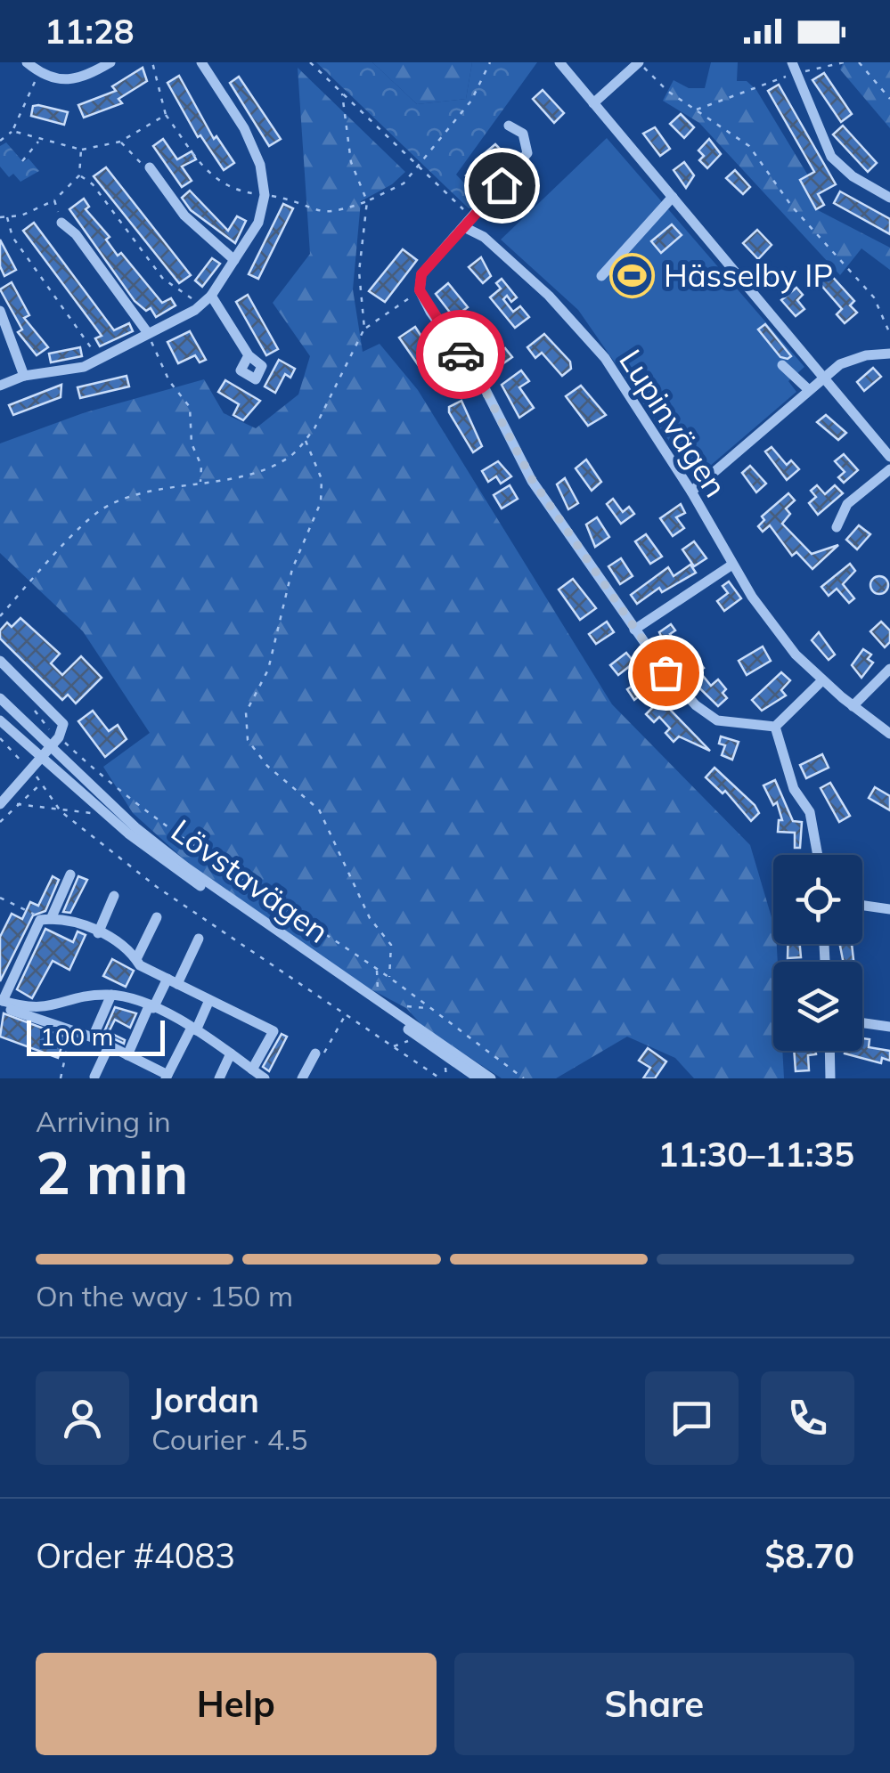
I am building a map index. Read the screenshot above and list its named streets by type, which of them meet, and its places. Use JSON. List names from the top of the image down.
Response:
{
  "streets": {
    "street": ["Lupinvägen", "Lövstavägen"]
  },
  "places": {
    "sports": ["Hässelby IP"]
  },
  "scale_bar": "100 m",
  "page": {
    "status": "11:28",
    "scale": "100 m",
    "heading": ["2 min", "Arriving in", "11:30–11:35"],
    "panel": [
      "Jordan",
      "Courier · 4.5",
      "Order #4083",
      "$8.70"
    ],
    "bar": "On the way · 150 m",
    "buttons": ["Help", "Share"]
  }
}
